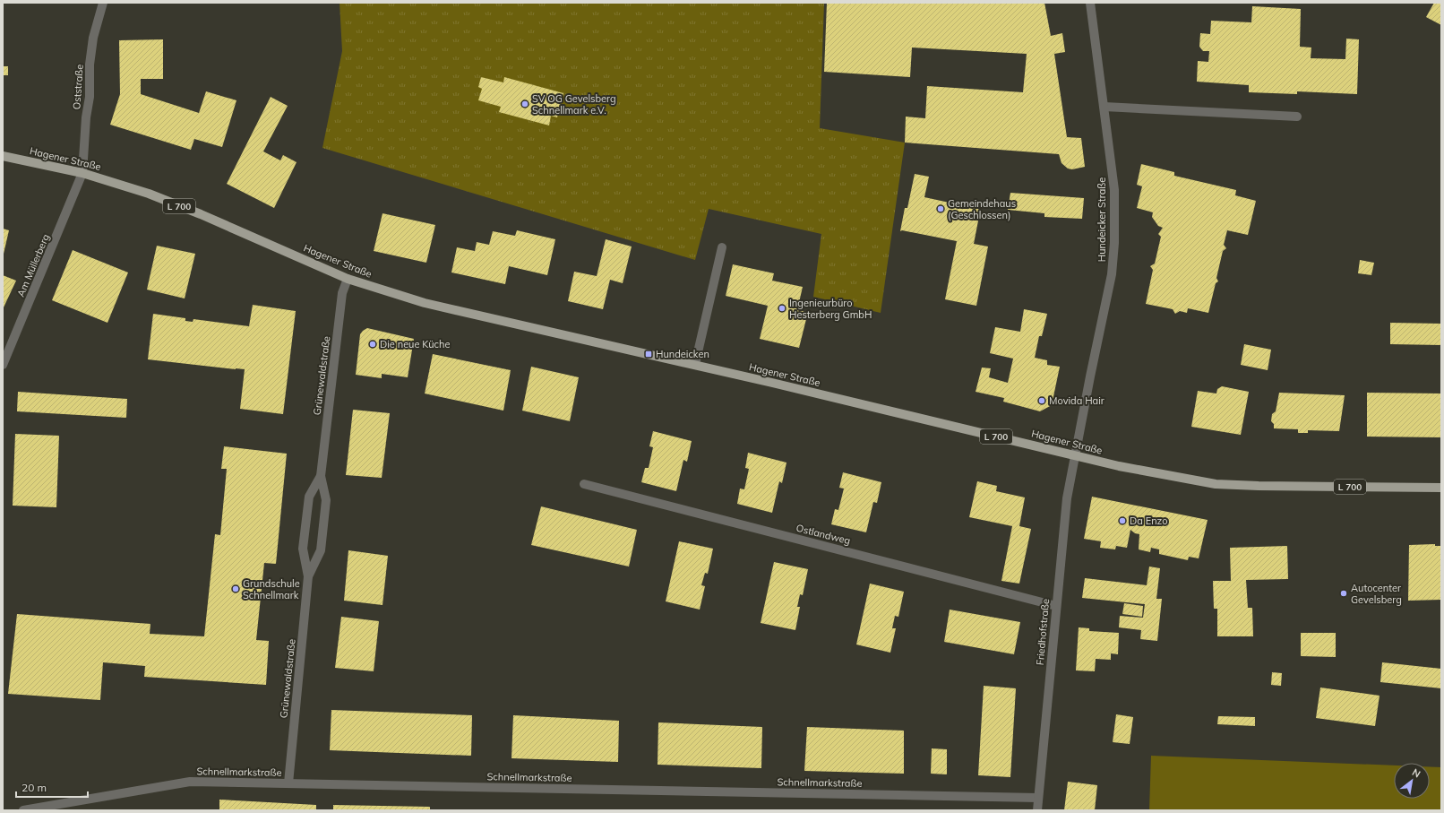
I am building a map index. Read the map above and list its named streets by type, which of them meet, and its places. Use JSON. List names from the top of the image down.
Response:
{
  "streets": {
    "main road": ["Hagener Straße", "L 700"],
    "street": [
      "Oststraße",
      "Hundeicker Straße",
      "Am Müllerberg",
      "Grünewaldstraße",
      "Ostlandweg",
      "Friedhofstraße",
      "Schnellmarkstraße"
    ]
  },
  "crossings": [
    ["Oststraße", "Hagener Straße"],
    ["Oststraße", "Am Müllerberg"],
    ["Hagener Straße", "Hundeicker Straße"],
    ["Hagener Straße", "Am Müllerberg"],
    ["Hagener Straße", "Grünewaldstraße"],
    ["Hagener Straße", "Friedhofstraße"],
    ["Hundeicker Straße", "Friedhofstraße"],
    ["Grünewaldstraße", "Schnellmarkstraße"],
    ["Ostlandweg", "Friedhofstraße"],
    ["Friedhofstraße", "Schnellmarkstraße"]
  ],
  "places": {
    "other": [
      "SV OG Gevelsberg Schnellmark e.V.",
      "Gemeindehaus (Geschlossen)",
      "Ingenieurbüro Hesterberg GmbH",
      "Die neue Küche",
      "Movida Hair",
      "Da Enzo",
      "Grundschule Schnellmark",
      "Autocenter Gevelsberg"
    ],
    "transit": ["Hundeicken"]
  },
  "scale_bar": "20 m",
  "north": "top right"
}
